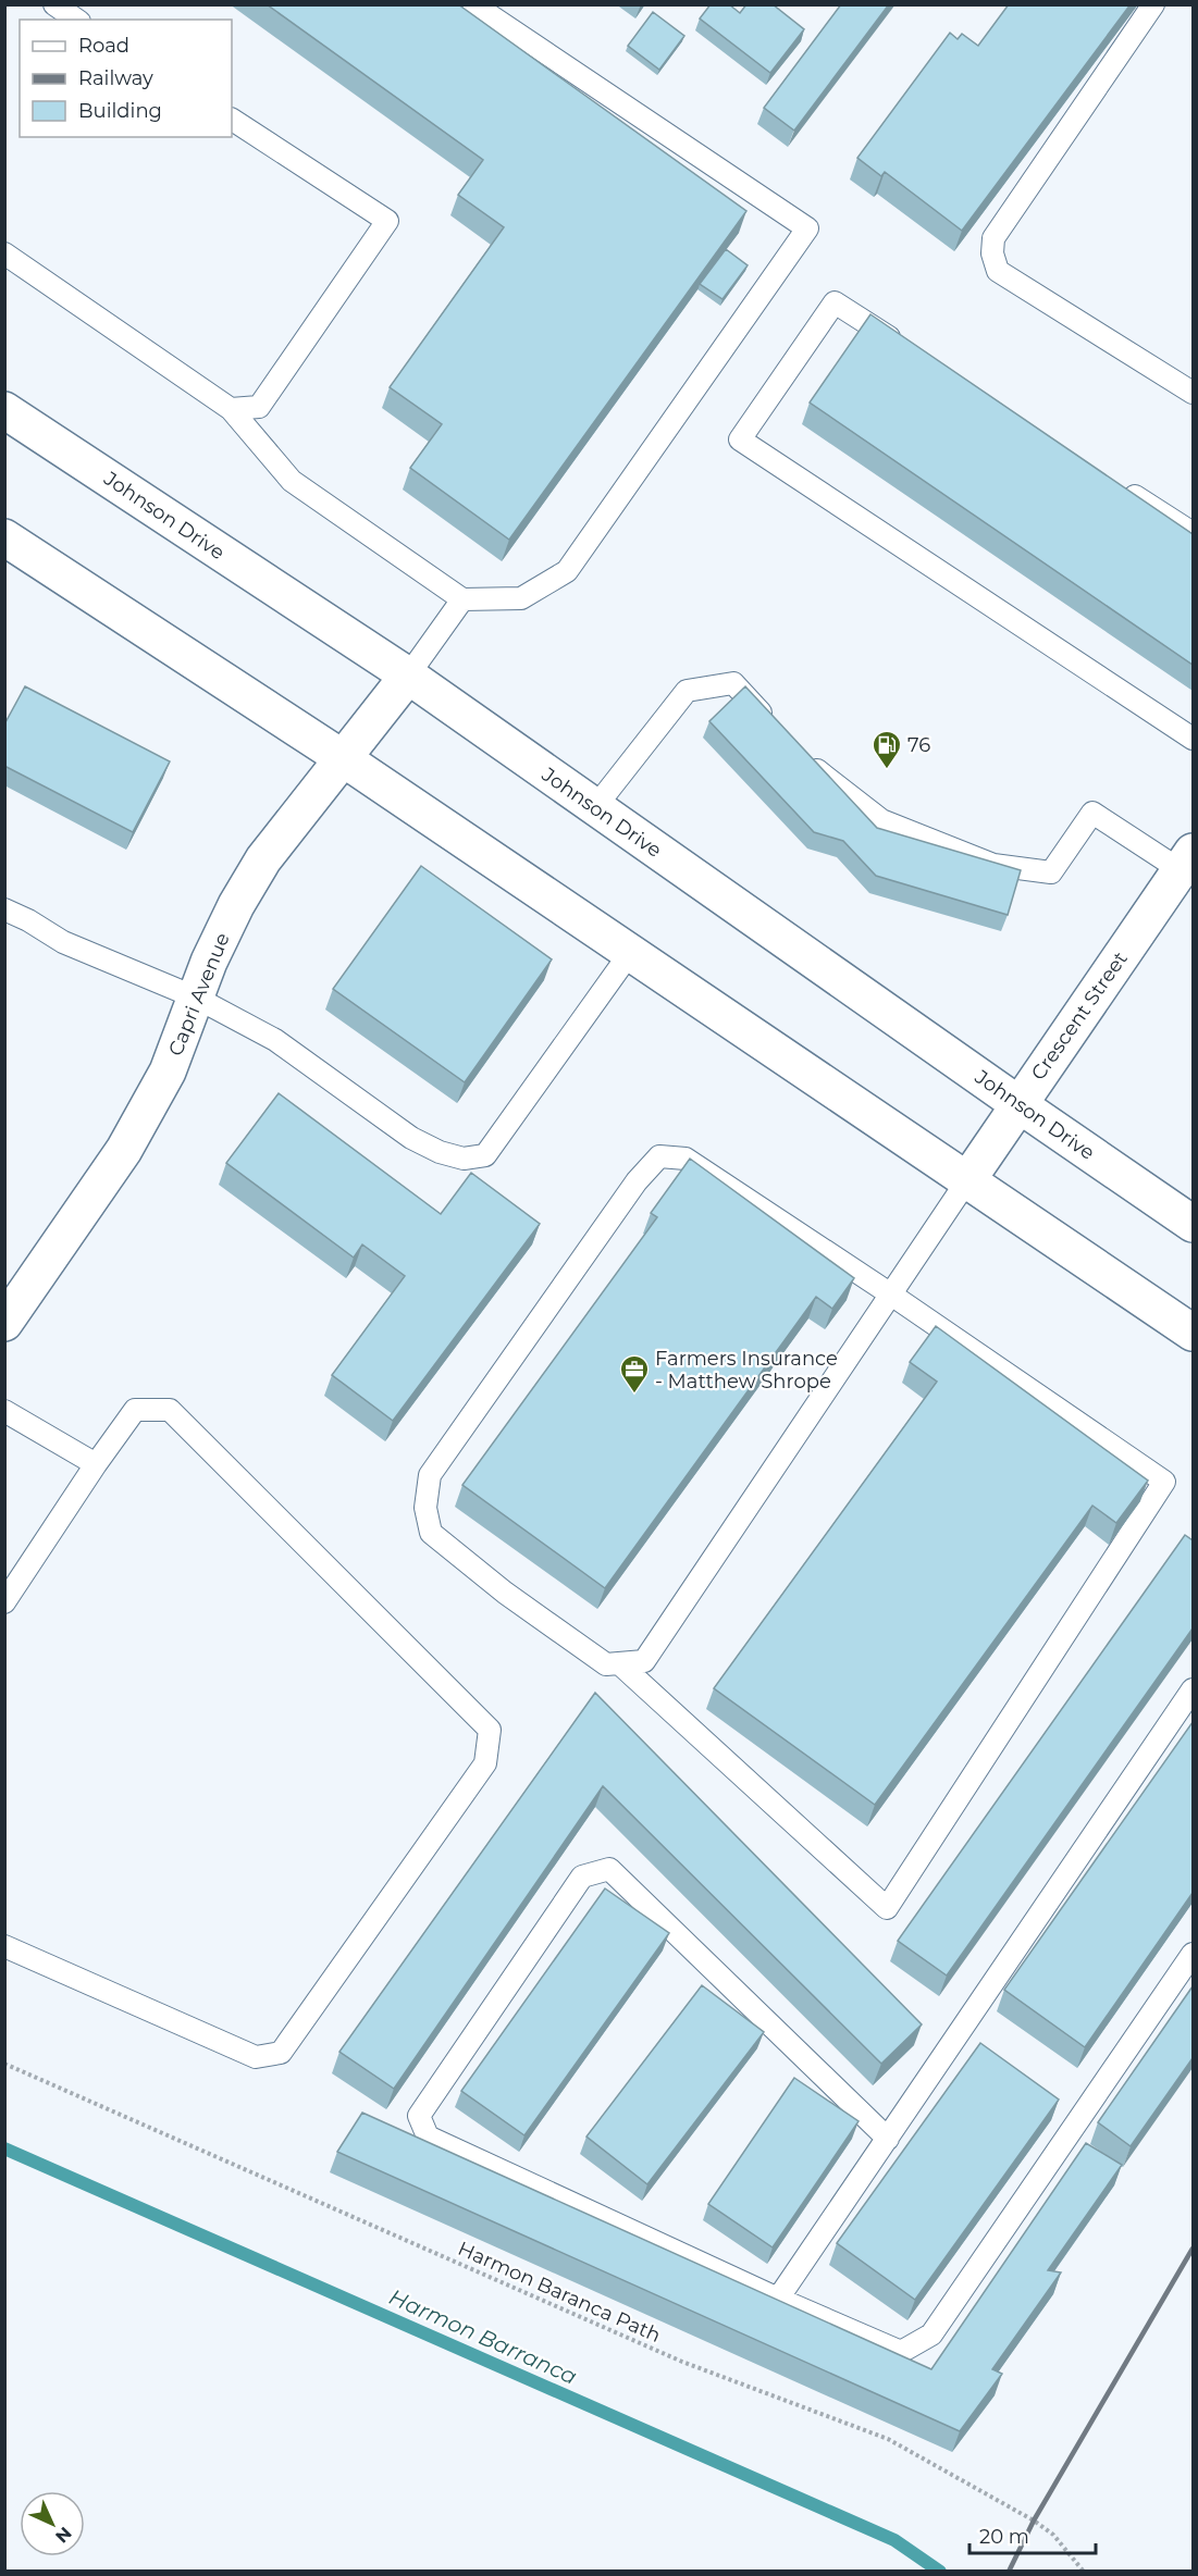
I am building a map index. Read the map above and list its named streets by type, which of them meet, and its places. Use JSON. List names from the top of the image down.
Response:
{
  "streets": {
    "main road": ["Johnson Drive", "Capri Avenue", "Crescent Street"],
    "path": ["Harmon Baranca Path"]
  },
  "crossings": [
    ["Johnson Drive", "Capri Avenue"],
    ["Johnson Drive", "Crescent Street"]
  ],
  "water": ["Harmon Barranca"],
  "places": {
    "fuel station": ["76"],
    "office": ["Farmers Insurance - Matthew Shrope"]
  },
  "legend": ["Road", "Railway", "Building"],
  "scale_bar": "20 m",
  "north": "bottom right"
}
